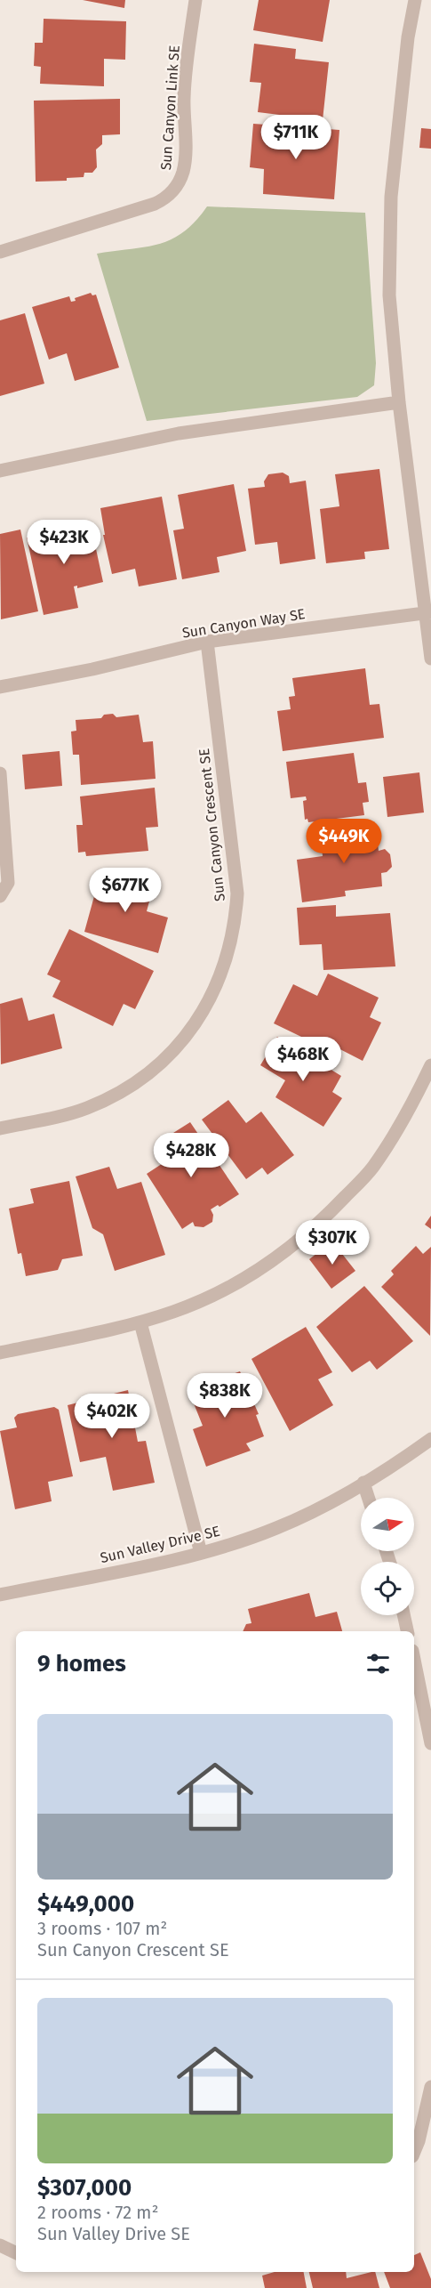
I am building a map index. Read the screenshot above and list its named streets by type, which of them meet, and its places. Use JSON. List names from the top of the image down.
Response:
{
  "streets": {
    "street": [
      "Sun Canyon Link SE",
      "Sun Canyon Way SE",
      "Sun Canyon Crescent SE",
      "Sun Valley Drive SE"
    ]
  },
  "crossings": [
    ["Sun Canyon Way SE", "Sun Canyon Crescent SE"]
  ],
  "north": "right",
  "page": {
    "price": [
      "$711K",
      "$423K",
      "$449K",
      "$677K",
      "$468K",
      "$428K",
      "$307K",
      "$838K",
      "$402K"
    ],
    "heading": "9 homes",
    "list": [
      {
        "name": "$449,000",
        "note": "3 rooms · 107 m² · Sun Canyon Crescent SE"
      },
      {
        "name": "$307,000",
        "note": "2 rooms · 72 m² · Sun Valley Drive SE"
      }
    ]
  }
}
